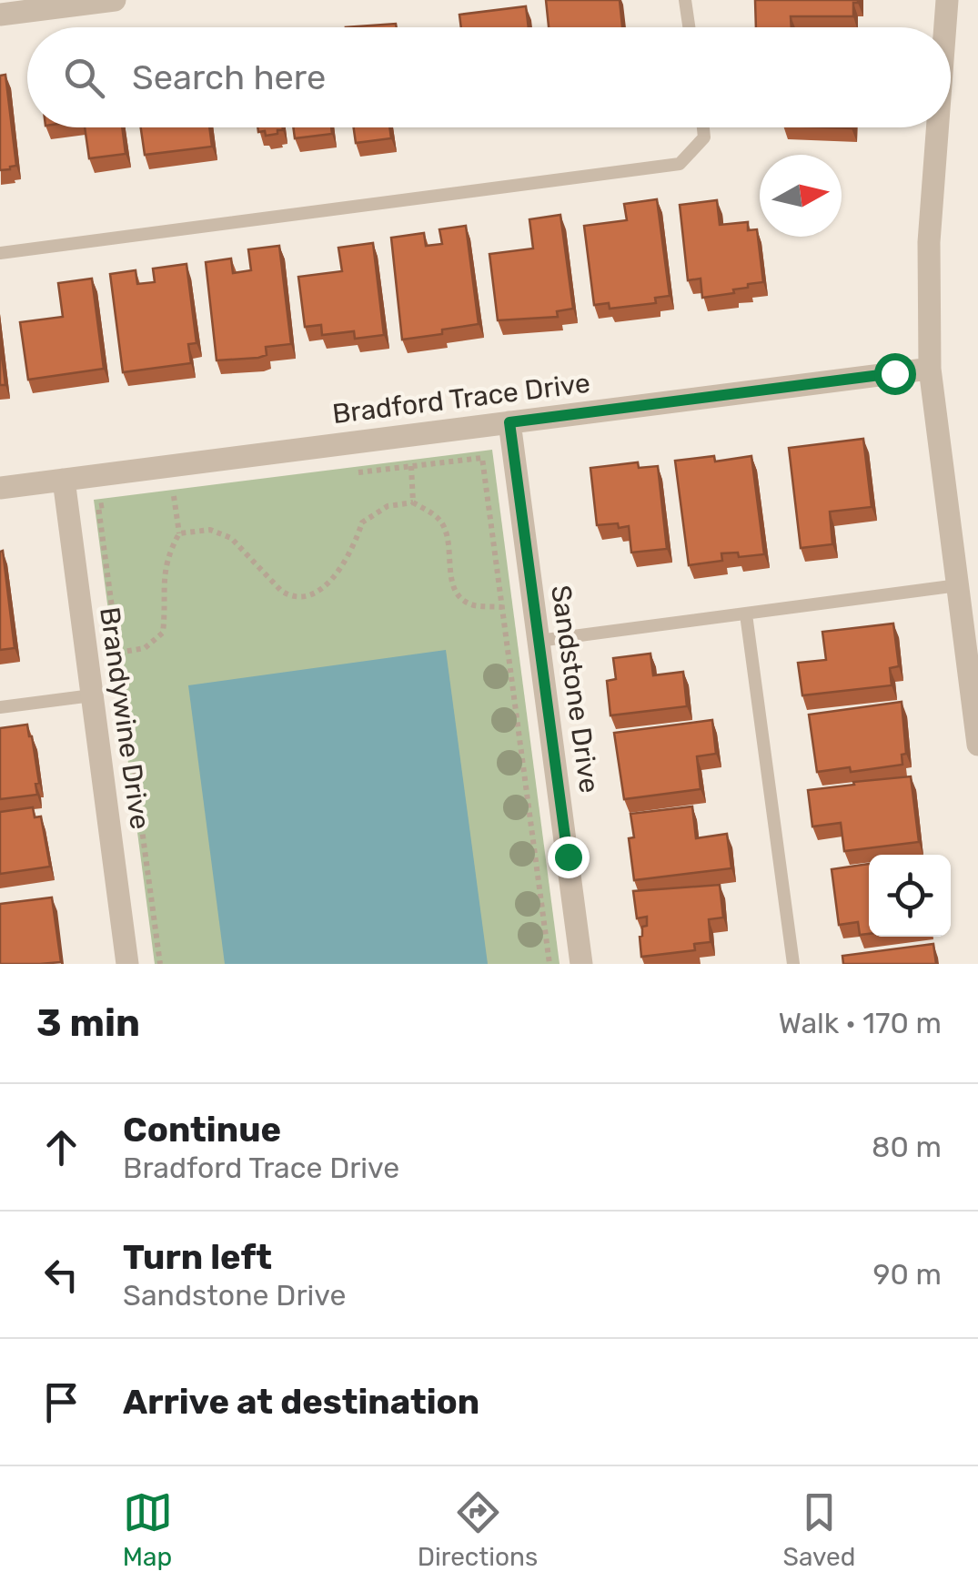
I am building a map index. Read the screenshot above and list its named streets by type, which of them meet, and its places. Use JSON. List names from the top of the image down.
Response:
{
  "streets": {
    "street": ["Bradford Trace Drive", "Sandstone Drive", "Brandywine Drive"]
  },
  "crossings": [
    ["Bradford Trace Drive", "Sandstone Drive"],
    ["Bradford Trace Drive", "Brandywine Drive"]
  ],
  "north": "right",
  "page": {
    "search": "Search here",
    "heading": ["3 min", "Walk · 170 m"],
    "list": [
      ["Continue", "Bradford Trace Drive", "80 m"],
      ["Turn left", "Sandstone Drive", "90 m"],
      "Arrive at destination"
    ],
    "nav": ["Map", "Directions", "Saved"]
  }
}
